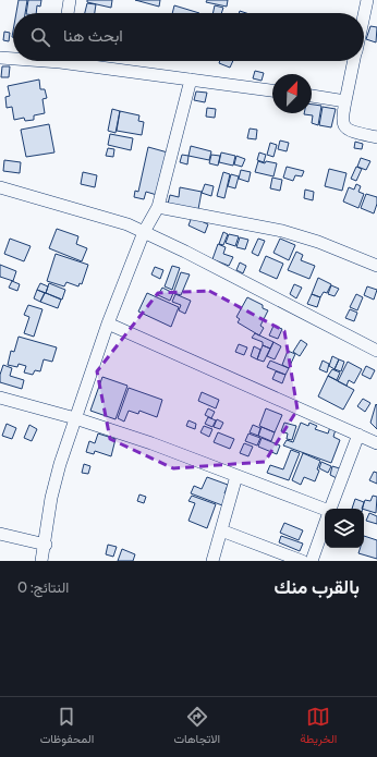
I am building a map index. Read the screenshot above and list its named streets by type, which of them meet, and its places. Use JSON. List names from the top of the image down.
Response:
{
  "north": "top right",
  "page": {
    "search": "ابحث هنا",
    "heading": ["بالقرب منك", "النتائج: 0"],
    "nav": ["الخريطة", "الاتجاهات", "المحفوظات"]
  }
}
